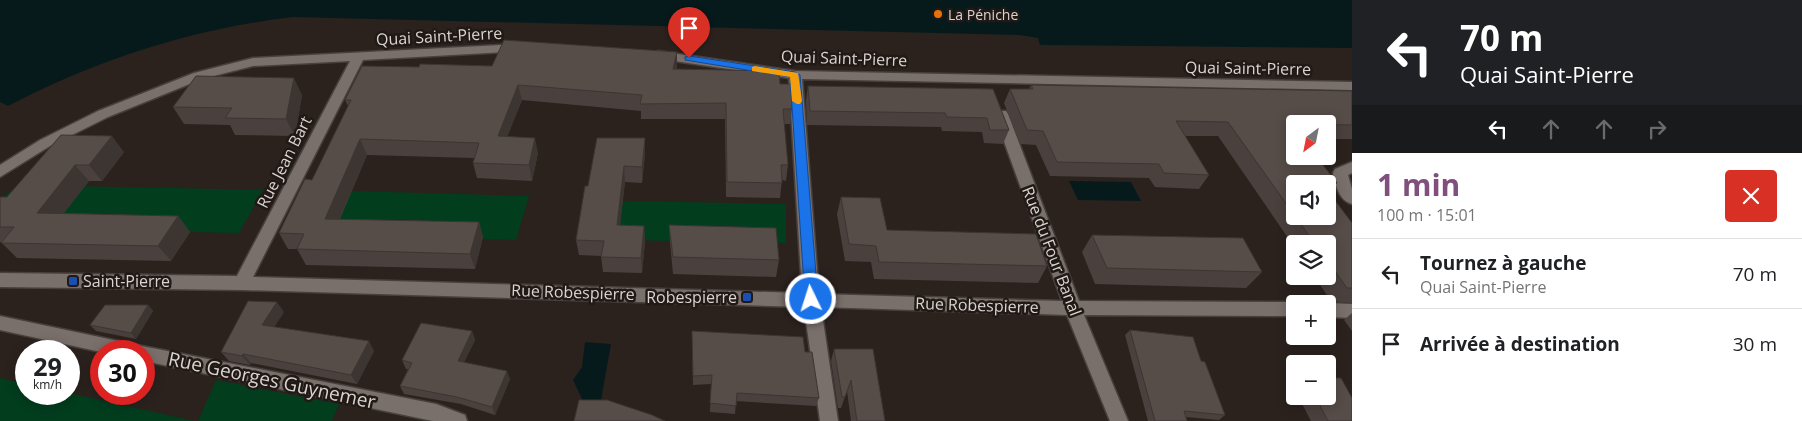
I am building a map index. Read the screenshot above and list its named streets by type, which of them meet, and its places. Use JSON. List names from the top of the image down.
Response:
{
  "streets": {
    "street": [
      "Quai Saint-Pierre",
      "Rue Jean Bart",
      "Rue du Four Banal",
      "Rue Robespierre",
      "Rue Georges Guynemer"
    ]
  },
  "crossings": [
    ["Quai Saint-Pierre", "Rue Jean Bart"],
    ["Quai Saint-Pierre", "Rue du Four Banal"],
    ["Rue Jean Bart", "Rue Robespierre"],
    ["Rue du Four Banal", "Rue Robespierre"]
  ],
  "places": {
    "other": ["La Péniche"],
    "transit": ["Saint-Pierre", "Robespierre"]
  },
  "north": "bottom left",
  "page": {
    "turn": ["70 m", "Quai Saint-Pierre"],
    "map_buttons": ["+", "−"],
    "heading": ["1 min", "100 m · 15:01"],
    "list": [
      {
        "name": "Tournez à gauche",
        "note": "Quai Saint-Pierre",
        "value": "70 m"
      },
      {
        "name": "Arrivée à destination",
        "value": "30 m"
      }
    ],
    "speed": "29 km/h",
    "limit": "30"
  }
}
